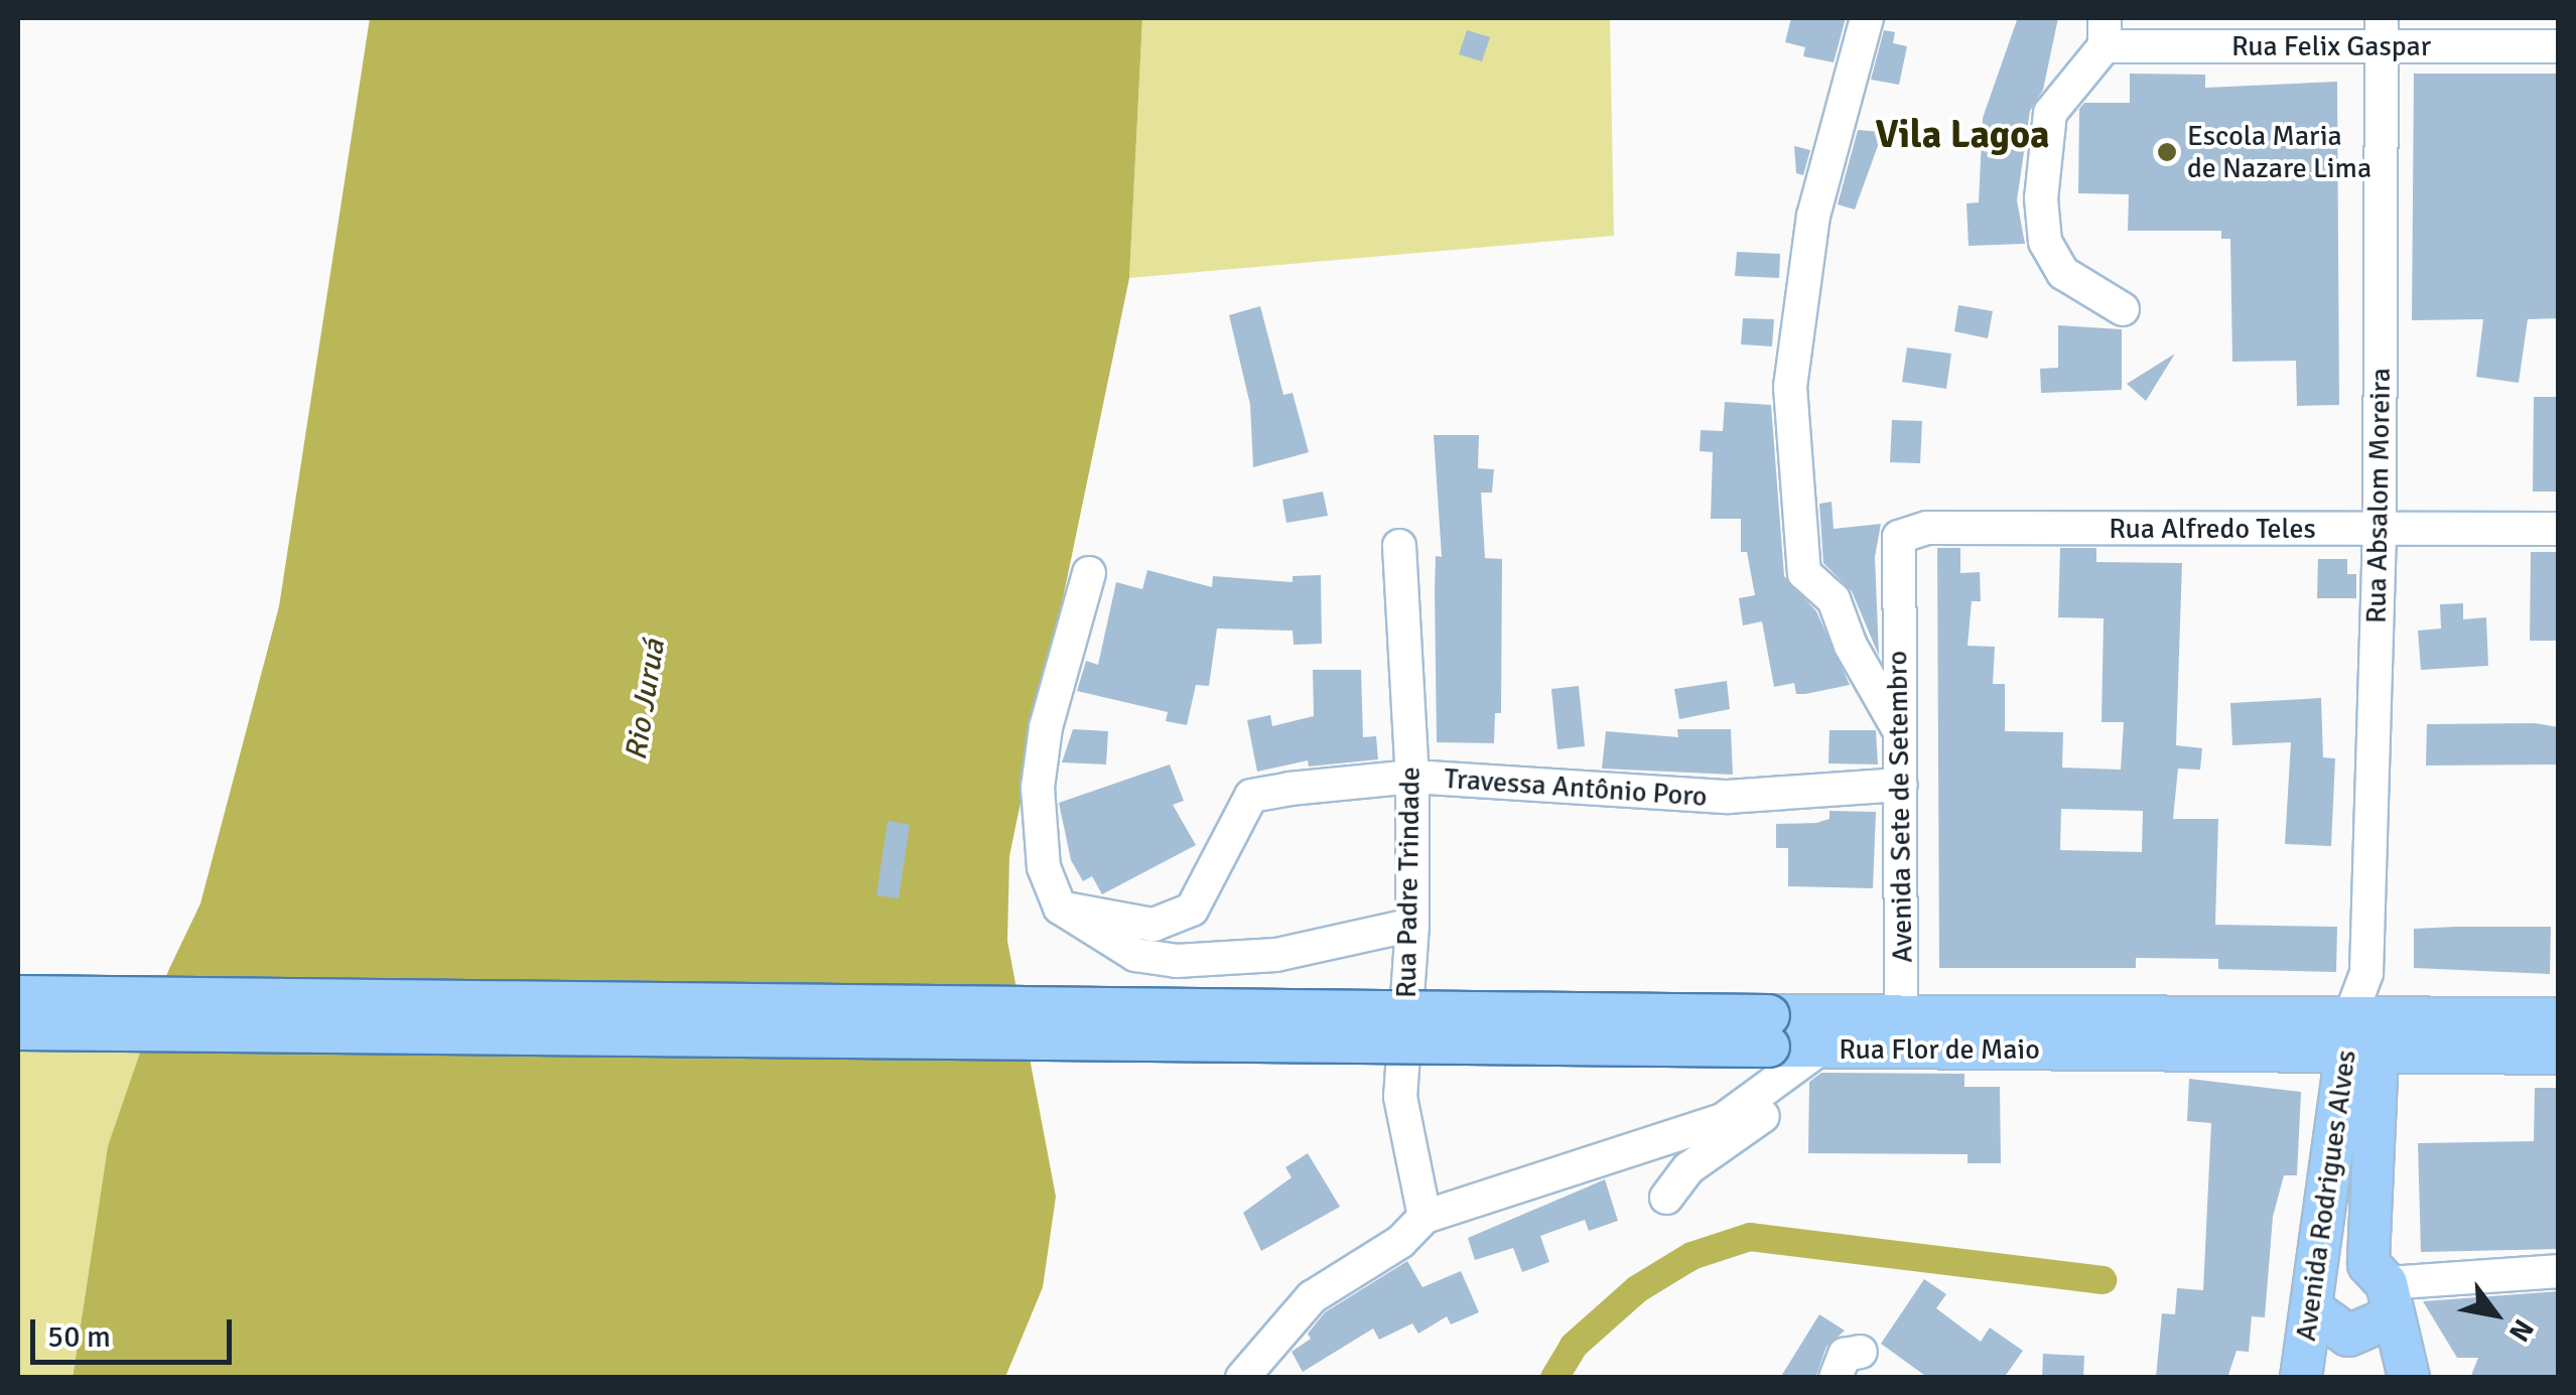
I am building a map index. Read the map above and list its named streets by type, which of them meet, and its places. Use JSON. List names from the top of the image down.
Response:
{
  "streets": {
    "main road": ["Rua Flor de Maio", "Avenida Rodrigues Alves"],
    "street": [
      "Rua Felix Gaspar",
      "Rua Absalom Moreira",
      "Rua Alfredo Teles",
      "Travessa Antônio Poro",
      "Avenida Sete de Setembro",
      "Rua Padre Trindade"
    ]
  },
  "crossings": [
    ["Rua Felix Gaspar", "Rua Absalom Moreira"],
    ["Rua Absalom Moreira", "Rua Alfredo Teles"],
    ["Rua Absalom Moreira", "Rua Flor de Maio"],
    ["Rua Absalom Moreira", "Avenida Rodrigues Alves"],
    ["Rua Alfredo Teles", "Avenida Sete de Setembro"],
    ["Travessa Antônio Poro", "Avenida Sete de Setembro"],
    ["Travessa Antônio Poro", "Rua Padre Trindade"],
    ["Avenida Sete de Setembro", "Rua Flor de Maio"],
    ["Rua Flor de Maio", "Avenida Rodrigues Alves"]
  ],
  "districts": ["Vila Lagoa"],
  "water": ["Rio Juruá"],
  "places": ["Escola Maria de Nazare Lima"],
  "scale_bar": "50 m",
  "north": "bottom right"
}
